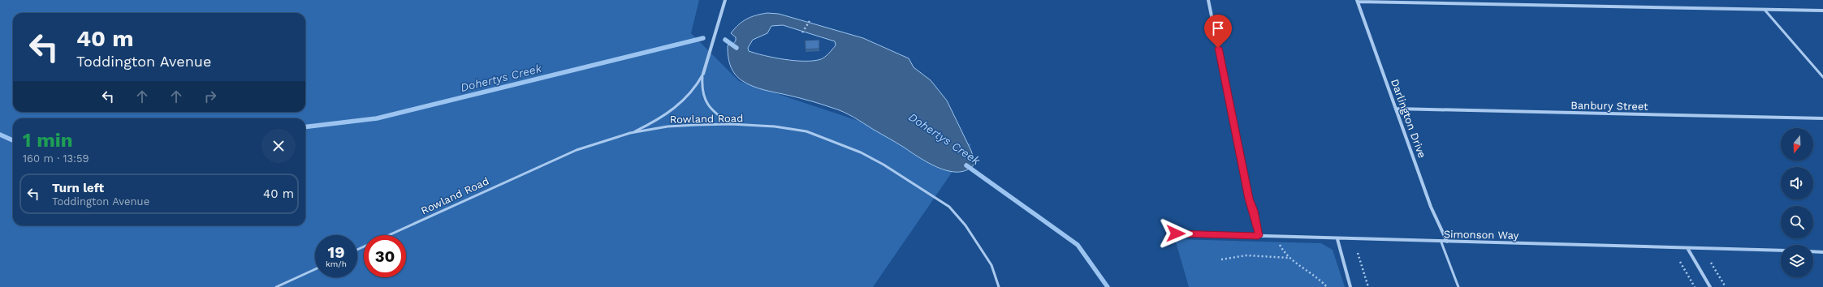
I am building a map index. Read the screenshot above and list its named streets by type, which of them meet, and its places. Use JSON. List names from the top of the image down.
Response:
{
  "streets": {
    "street": ["Banbury Street", "Darlington Drive", "Simonson Way"],
    "lane": ["Rowland Road"]
  },
  "crossings": [
    ["Banbury Street", "Darlington Drive"],
    ["Darlington Drive", "Simonson Way"]
  ],
  "water": ["Dohertys Creek"],
  "north": "bottom",
  "page": {
    "turn": ["40 m", "Toddington Avenue"],
    "heading": ["1 min", "160 m · 13:59"],
    "list": [
      {
        "name": "Turn left",
        "note": "Toddington Avenue",
        "value": "40 m"
      }
    ],
    "speed": "19 km/h",
    "limit": "30"
  }
}
